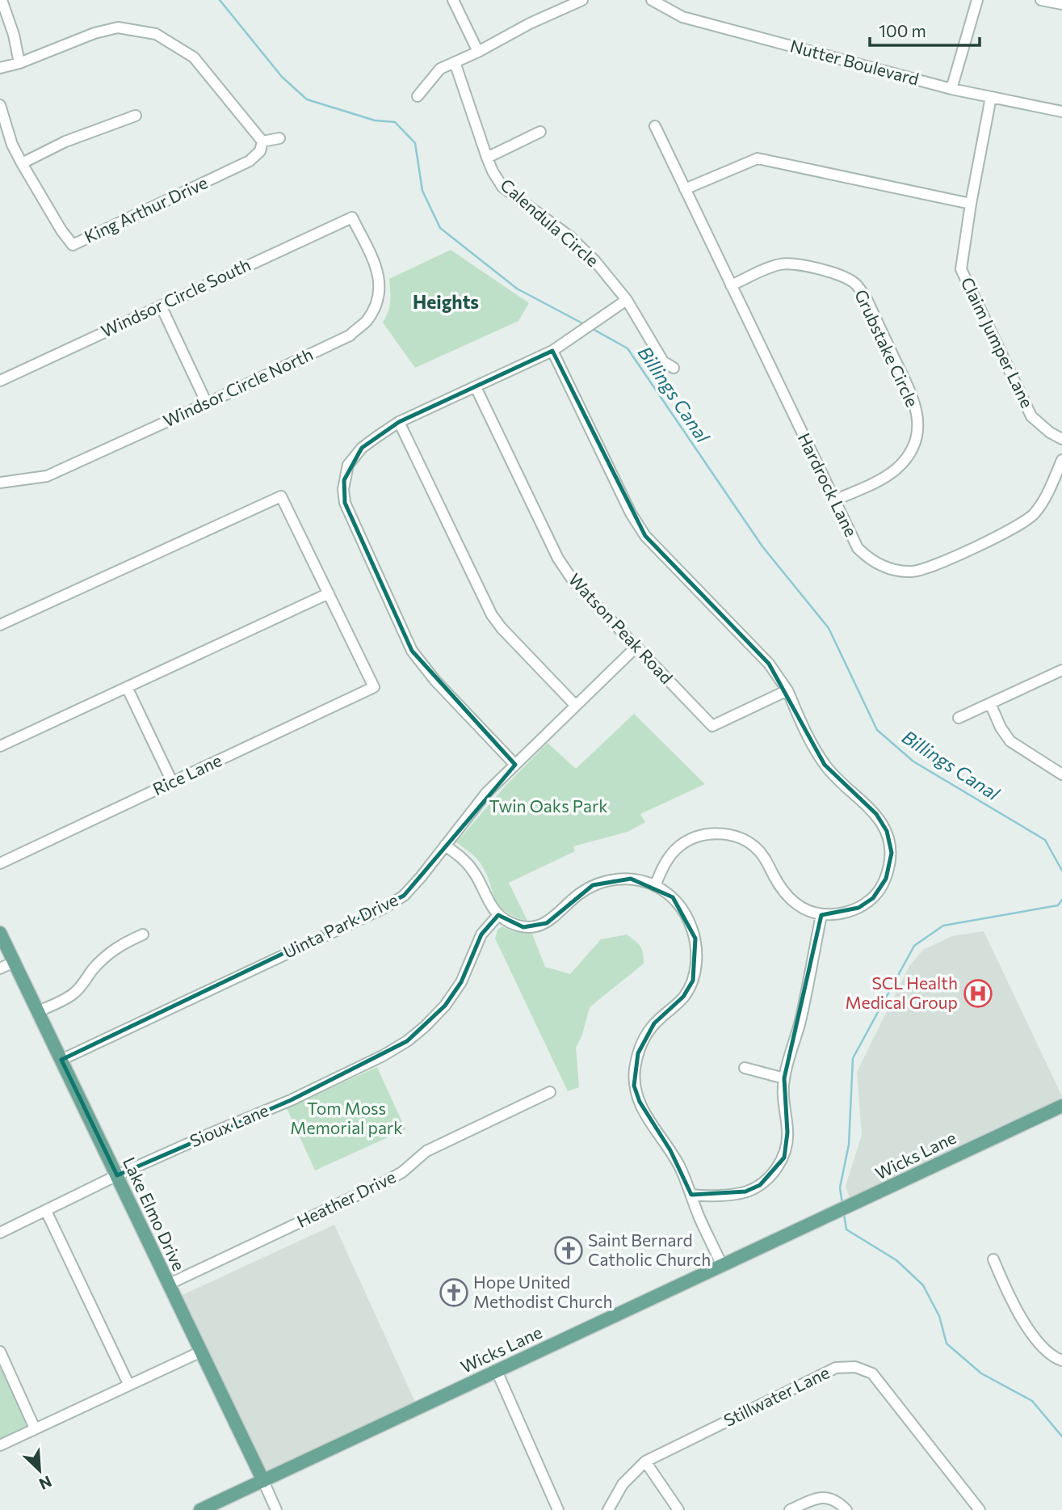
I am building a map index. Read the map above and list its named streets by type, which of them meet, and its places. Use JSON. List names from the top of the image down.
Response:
{
  "streets": {
    "main road": ["Wicks Lane", "Lake Elmo Drive"],
    "street": [
      "Nutter Boulevard",
      "King Arthur Drive",
      "Calendula Circle",
      "Windsor Circle South",
      "Claim Jumper Lane",
      "Grubstake Circle",
      "Windsor Circle North",
      "Hardrock Lane",
      "Watson Peak Road",
      "Rice Lane",
      "Uinta Park Drive",
      "Sioux Lane",
      "Heather Drive",
      "Stillwater Lane"
    ]
  },
  "crossings": [
    ["Nutter Boulevard", "Claim Jumper Lane"],
    ["Windsor Circle South", "Windsor Circle North"],
    ["Grubstake Circle", "Hardrock Lane"],
    ["Watson Peak Road", "Uinta Park Drive"],
    ["Uinta Park Drive", "Lake Elmo Drive"],
    ["Sioux Lane", "Lake Elmo Drive"],
    ["Wicks Lane", "Lake Elmo Drive"],
    ["Heather Drive", "Lake Elmo Drive"]
  ],
  "districts": ["Heights"],
  "water": ["Billings Canal"],
  "parks": ["Twin Oaks Park", "Tom Moss Memorial park"],
  "places": {
    "hospital": ["SCL Health Medical Group"],
    "church": ["Saint Bernard Catholic Church", "Hope United Methodist Church"]
  },
  "scale_bar": "100 m",
  "north": "bottom right"
}
